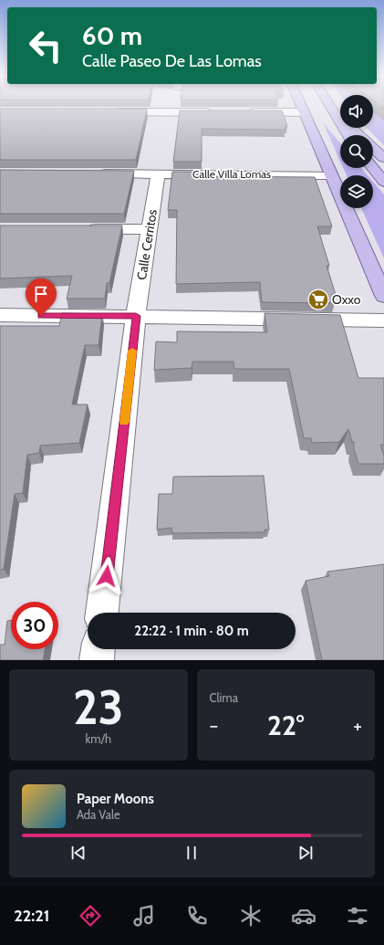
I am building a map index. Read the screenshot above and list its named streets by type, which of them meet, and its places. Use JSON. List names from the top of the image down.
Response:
{
  "streets": {
    "street": ["Calle Villa Lomas", "Calle Cerritos"]
  },
  "crossings": [
    ["Calle Villa Lomas", "Calle Cerritos"]
  ],
  "places": {
    "supermarket": ["Oxxo"]
  },
  "page": {
    "turn": ["60 m", "Calle Paseo De Las Lomas"],
    "limit": "30",
    "trip": "22:22 · 1 min · 80 m",
    "tile": [
      ["23", "km/h"],
      "Clima"
    ],
    "heat": ["−", "22°", "+"],
    "song": ["Paper Moons", "Ada Vale"],
    "tabs": "22:21"
  }
}
